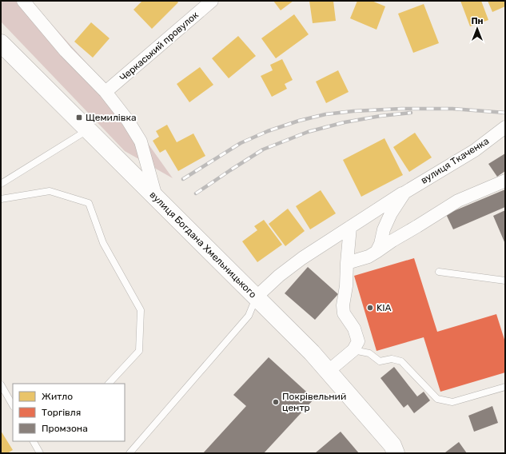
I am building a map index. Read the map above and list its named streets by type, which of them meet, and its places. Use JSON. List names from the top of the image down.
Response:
{
  "streets": {
    "main road": ["вулиця Богдана Хмельницького"],
    "street": ["Черкаський провулок", "вулиця Ткаченка"]
  },
  "crossings": [
    ["вулиця Ткаченка", "вулиця Богдана Хмельницького"]
  ],
  "places": {
    "transit": ["Щемилівка"],
    "other": ["KIA", "Покрівельний центр"]
  },
  "legend": ["Житло", "Торгівля", "Промзона"],
  "north": "top"
}
